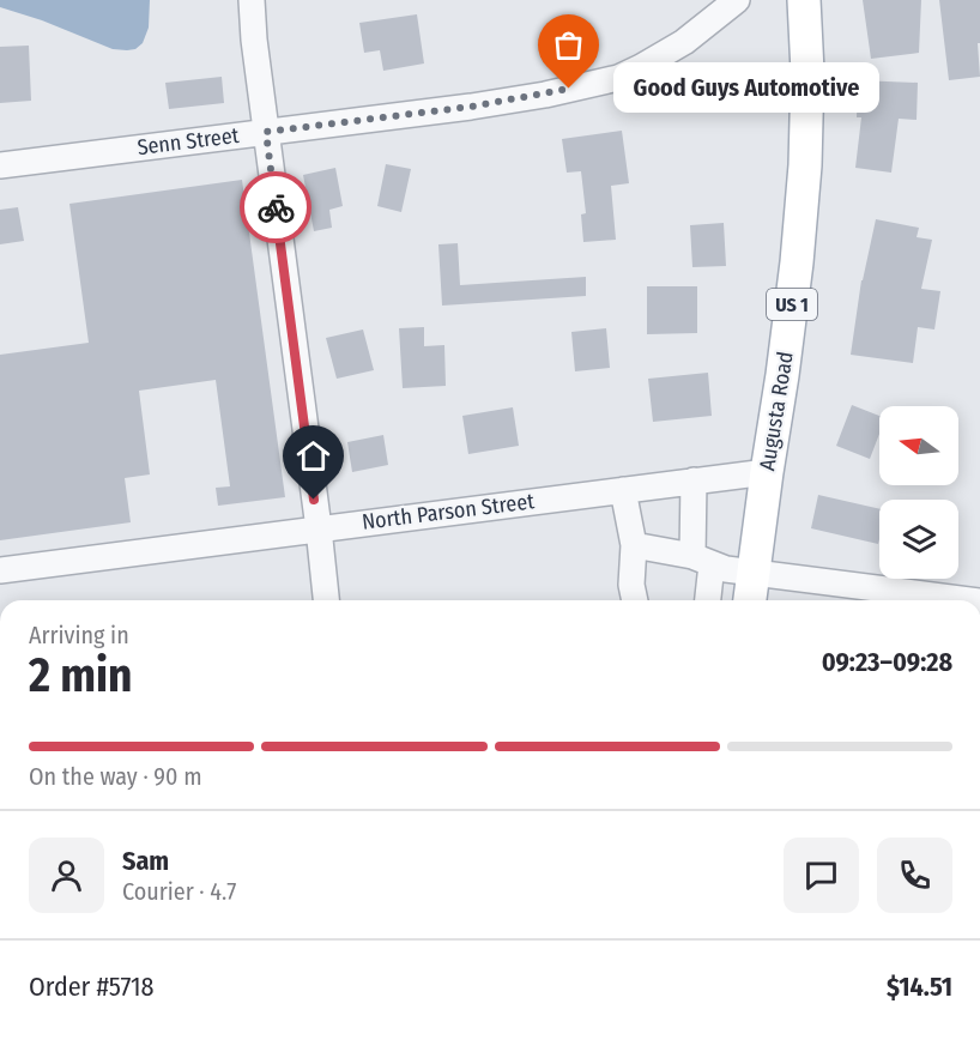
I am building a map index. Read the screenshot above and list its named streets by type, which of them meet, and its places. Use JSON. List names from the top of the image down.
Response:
{
  "streets": {
    "main road": ["US 1", "Augusta Road"],
    "street": ["Senn Street", "North Parson Street"]
  },
  "crossings": [
    ["Augusta Road", "North Parson Street"]
  ],
  "places": ["Good Guys Automotive"],
  "north": "left",
  "page": {
    "bubble": "Good Guys Automotive",
    "heading": ["2 min", "Arriving in", "09:23–09:28"],
    "panel": [
      "Sam",
      "Courier · 4.7",
      "Order #5718",
      "$14.51"
    ],
    "bar": "On the way · 90 m"
  }
}
